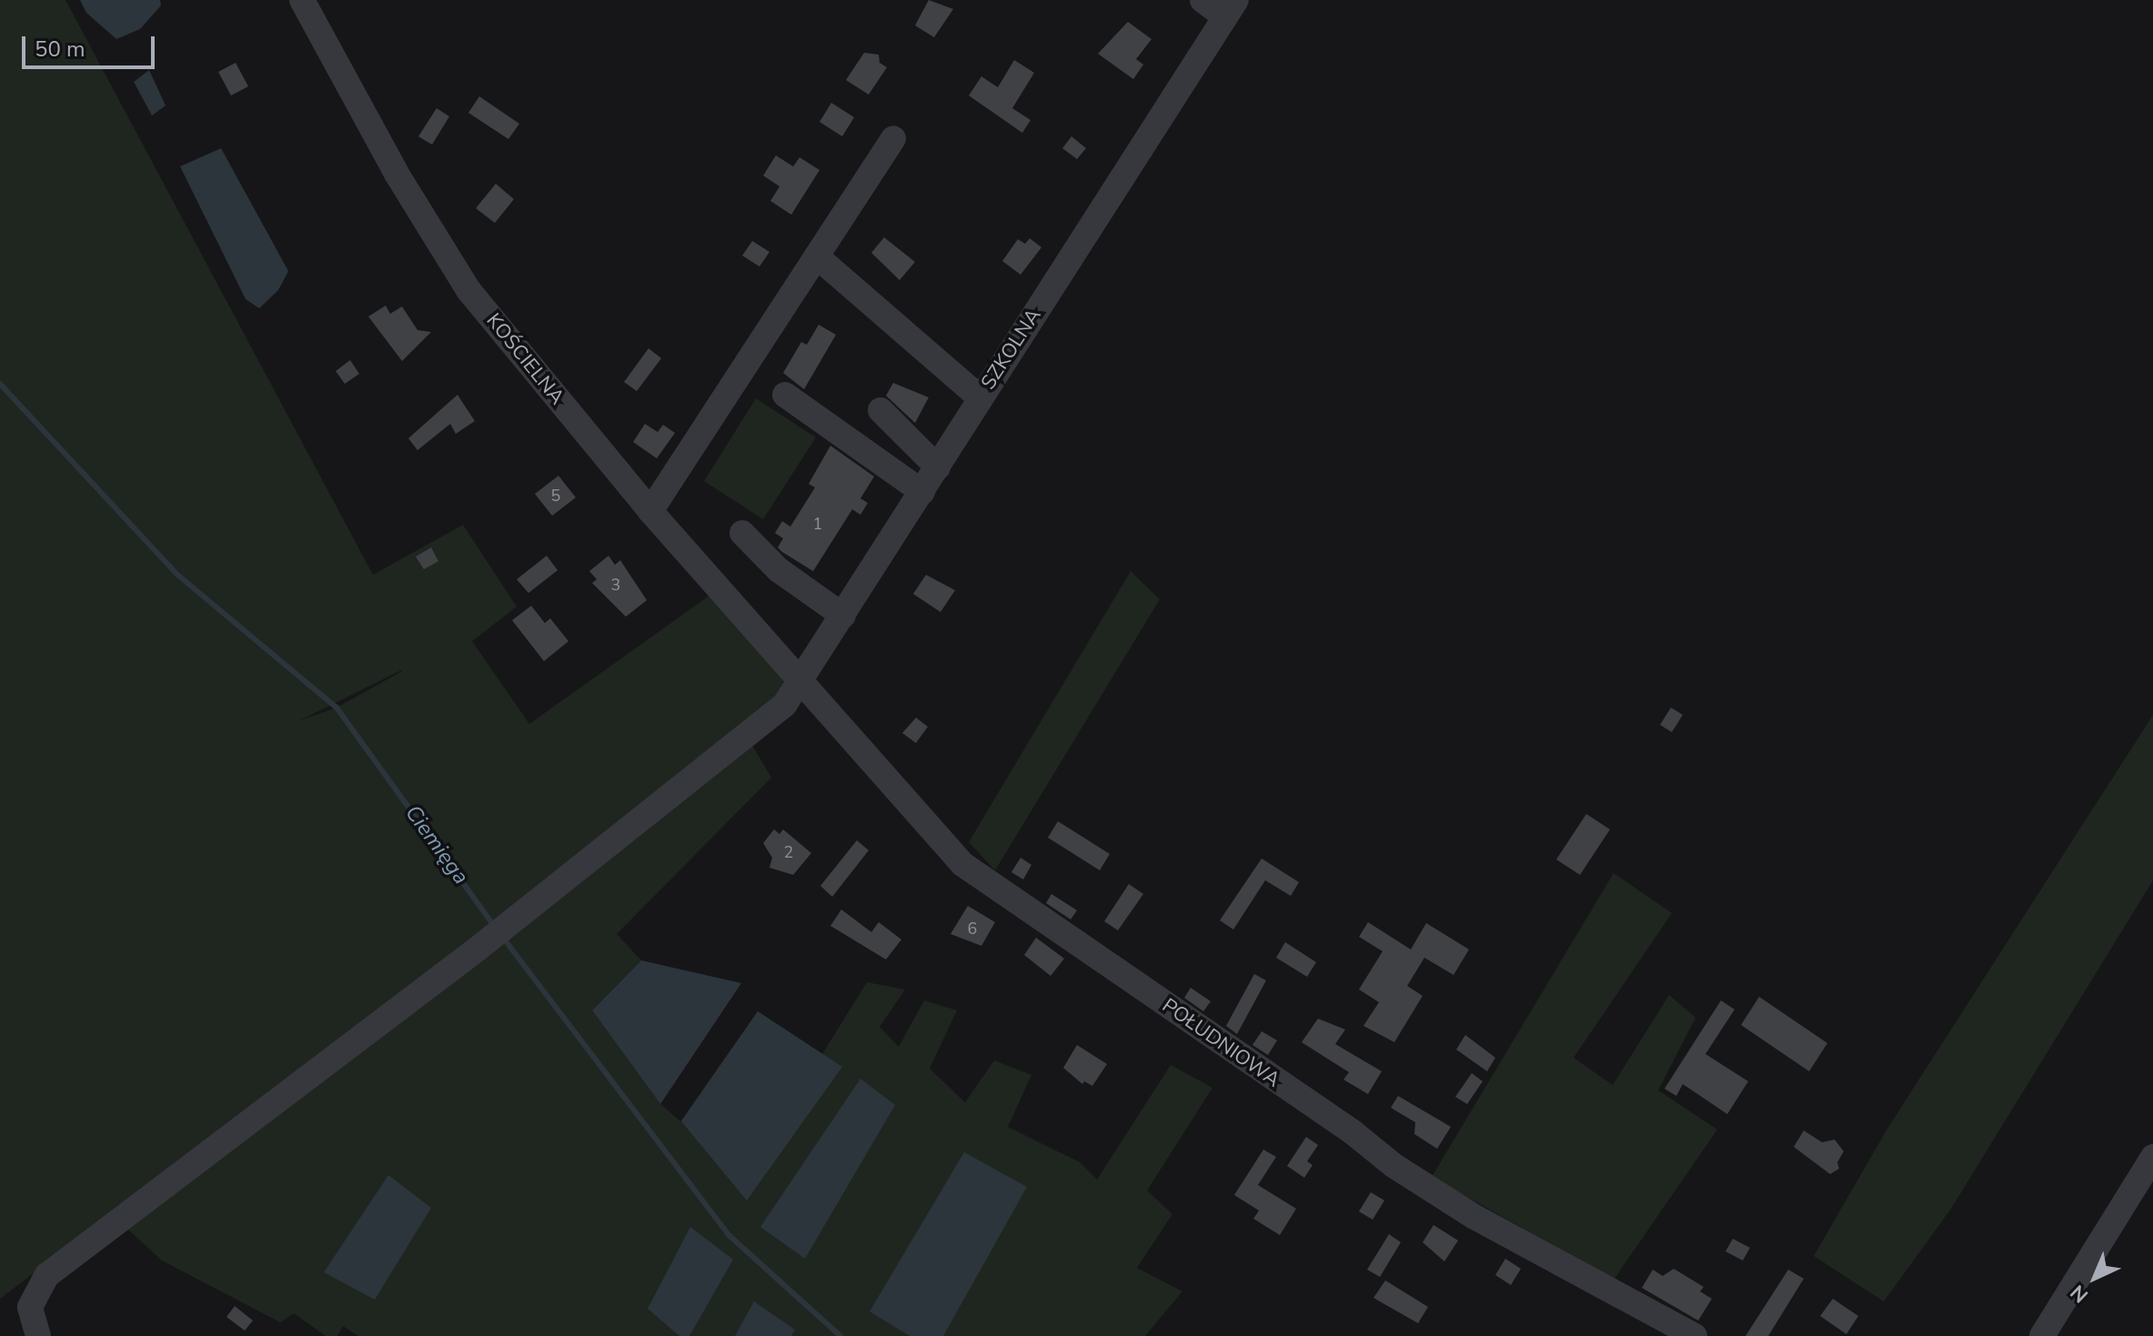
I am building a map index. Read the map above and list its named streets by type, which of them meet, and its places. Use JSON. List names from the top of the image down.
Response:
{
  "streets": {
    "street": ["SZKOLNA", "KOŚCIELNA", "POŁUDNIOWA"]
  },
  "crossings": [
    ["SZKOLNA", "KOŚCIELNA"],
    ["SZKOLNA", "POŁUDNIOWA"],
    ["KOŚCIELNA", "POŁUDNIOWA"]
  ],
  "water": ["Ciemięga"],
  "house_numbers": [
    "5",
    "1",
    "3",
    "2",
    "6"
  ],
  "scale_bar": "50 m",
  "north": "bottom left"
}
